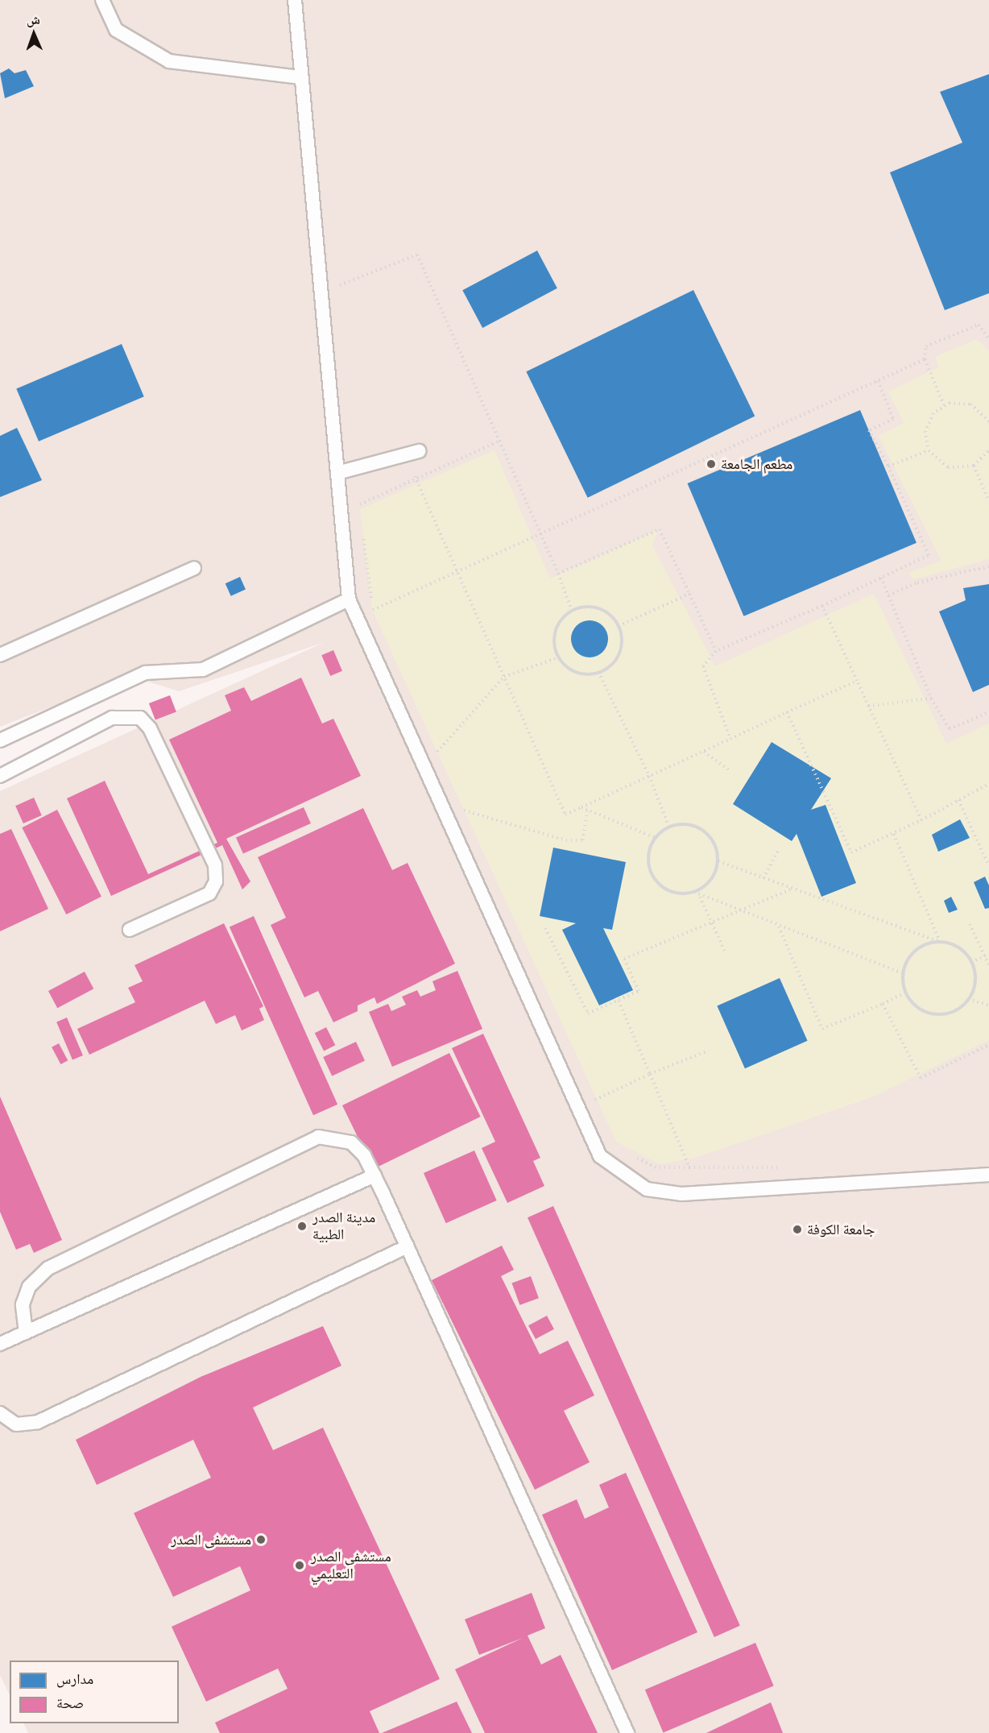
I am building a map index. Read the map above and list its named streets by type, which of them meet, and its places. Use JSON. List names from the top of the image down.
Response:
{
  "places": [
    "مطعم الجامعة",
    "مدينة الصدر الطبية",
    "جامعة الكوفة",
    "مستشفى الصدر",
    "مستشفى الصدر التعليمي"
  ],
  "legend": ["مدارس", "صحة"],
  "north": "top"
}
